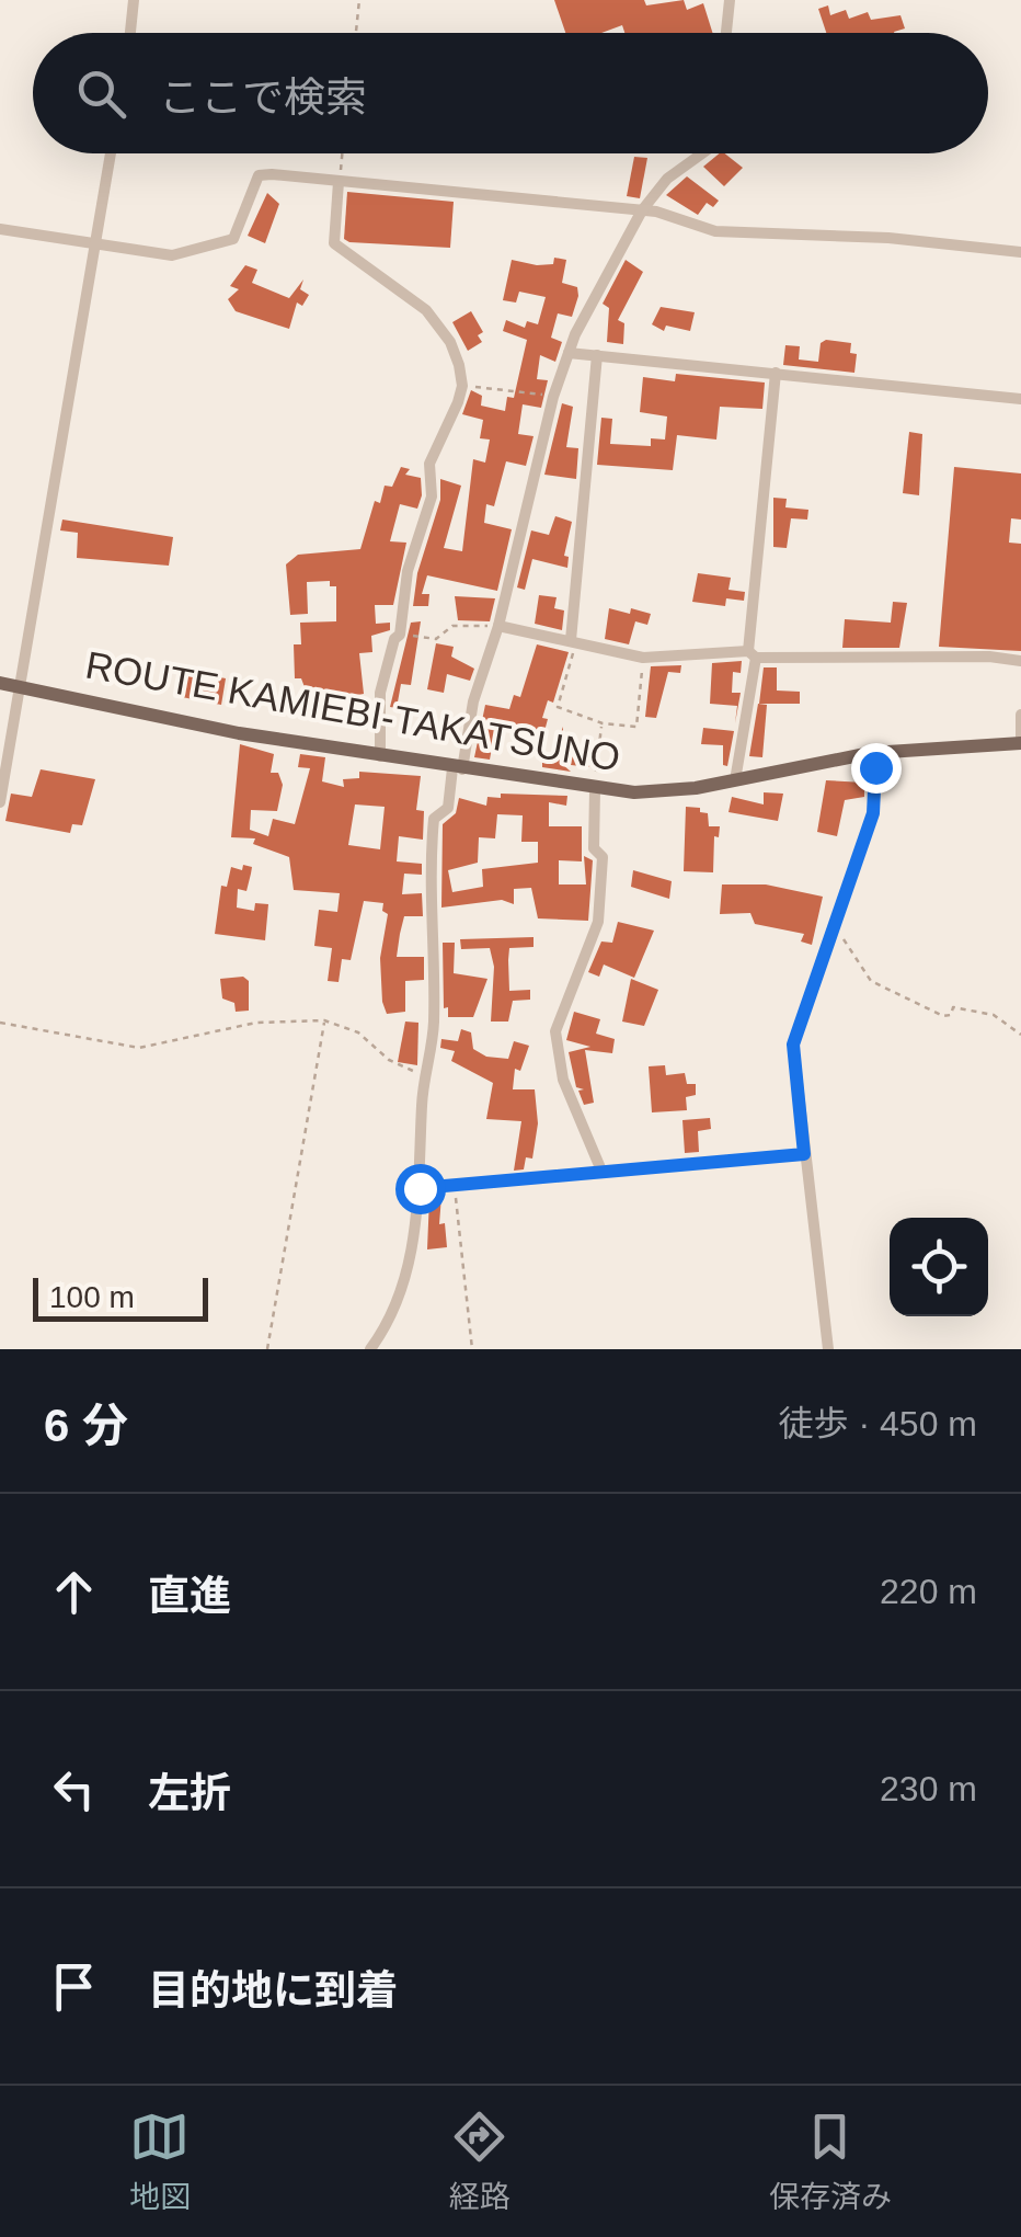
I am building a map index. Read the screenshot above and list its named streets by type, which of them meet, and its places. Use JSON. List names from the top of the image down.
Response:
{
  "streets": {
    "main road": ["ROUTE KAMIEBI-TAKATSUNO"]
  },
  "scale_bar": "100 m",
  "page": {
    "search": "ここで検索",
    "scale": "100 m",
    "heading": ["6 分", "徒歩 · 450 m"],
    "list": [
      ["直進", "220 m"],
      ["左折", "230 m"],
      "目的地に到着"
    ],
    "nav": ["地図", "経路", "保存済み"]
  }
}
